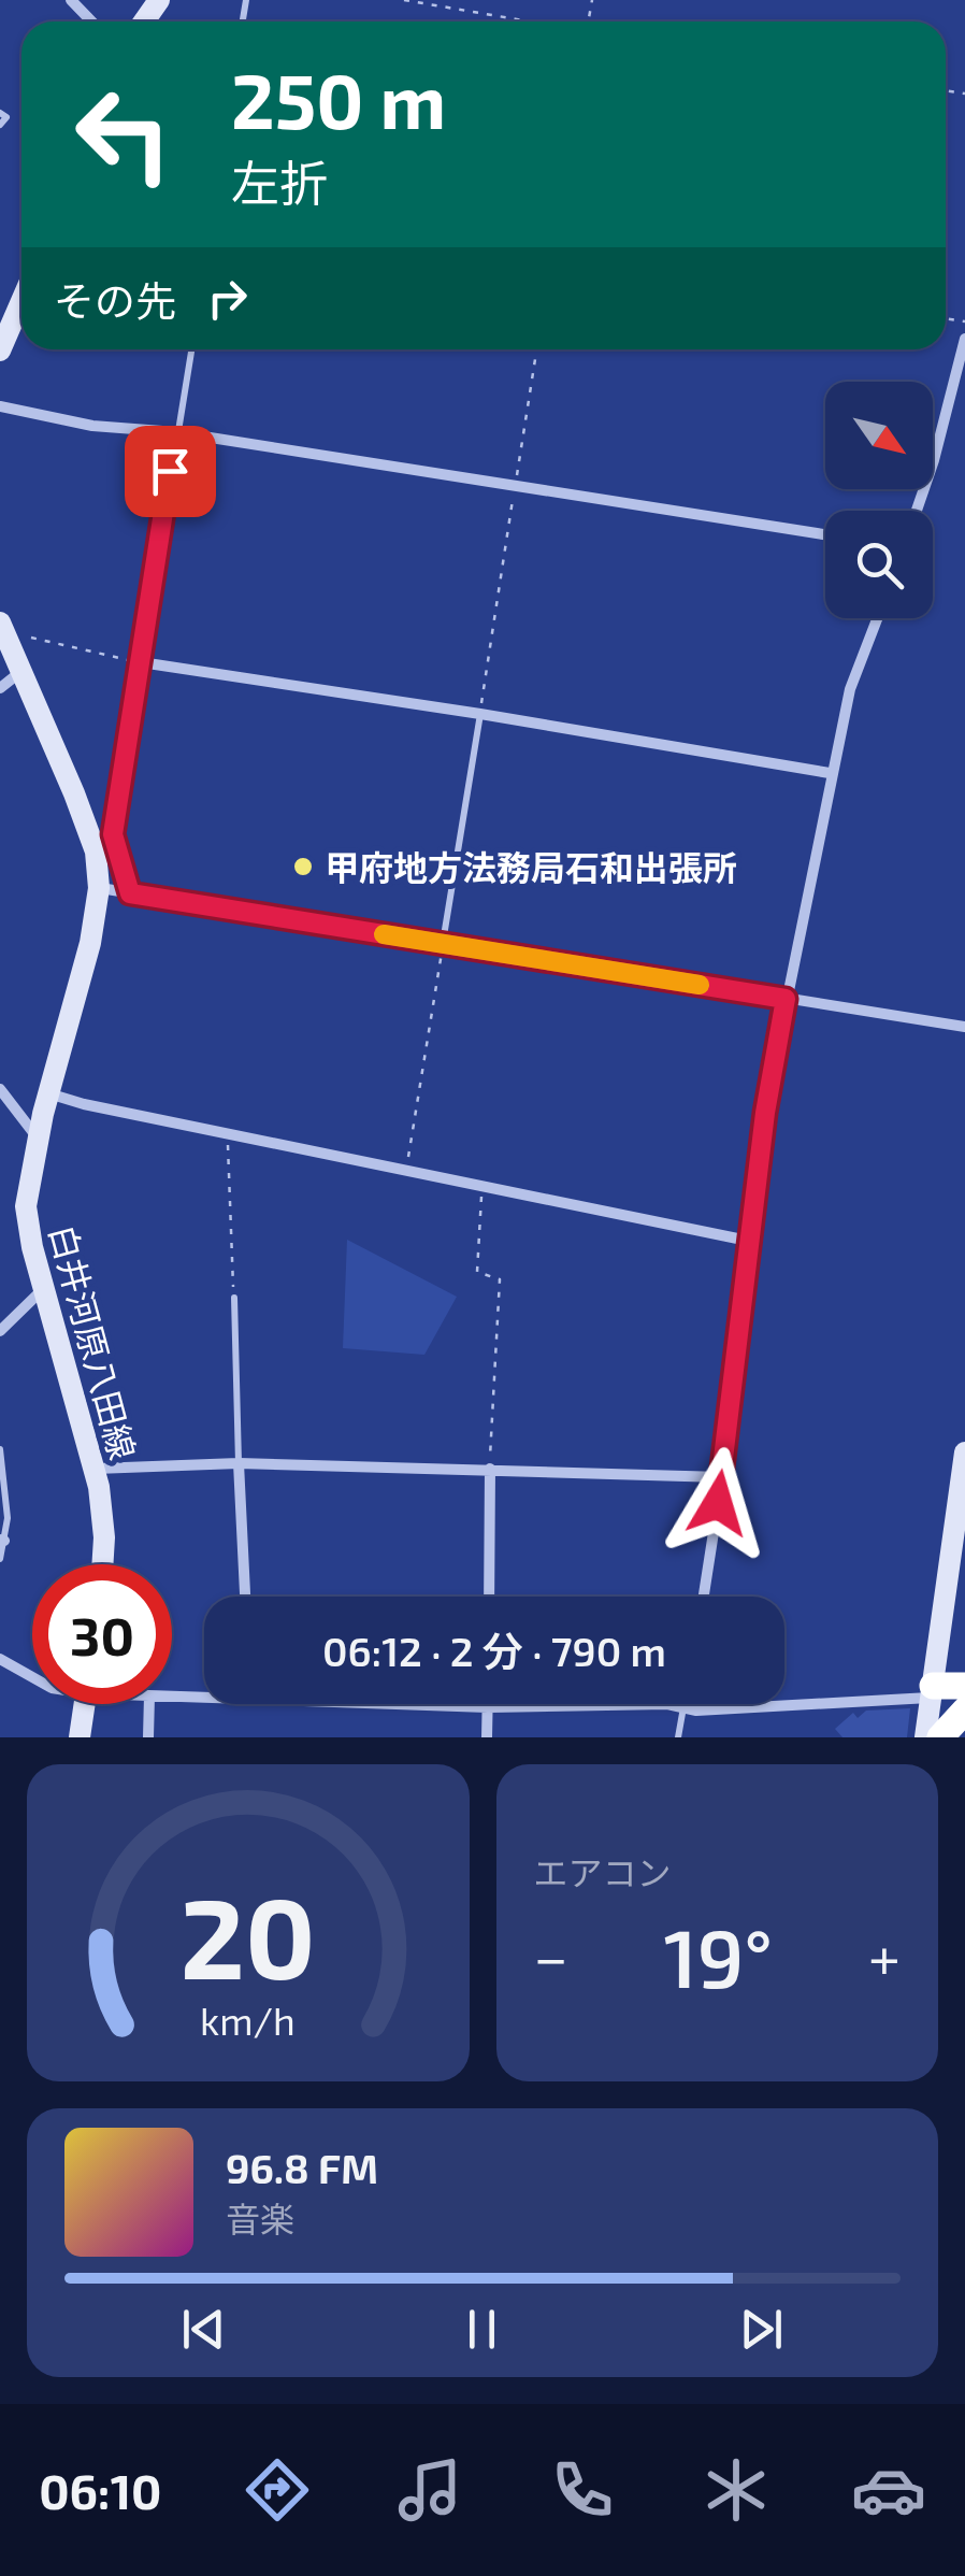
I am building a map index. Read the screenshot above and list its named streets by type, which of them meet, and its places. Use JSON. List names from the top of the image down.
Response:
{
  "streets": {
    "main road": ["白井河原八田線"]
  },
  "places": ["甲府地方法務局石和出張所"],
  "north": "bottom right",
  "page": {
    "turn": ["250 m", "左折"],
    "then": "その先",
    "limit": "30",
    "trip": "06:12 · 2 分 · 790 m",
    "tile": "エアコン",
    "heat": ["−", "19°", "+"],
    "song": ["96.8 FM", "音楽"],
    "tabs": "06:10",
    "gauge": ["20", "km/h"]
  }
}
